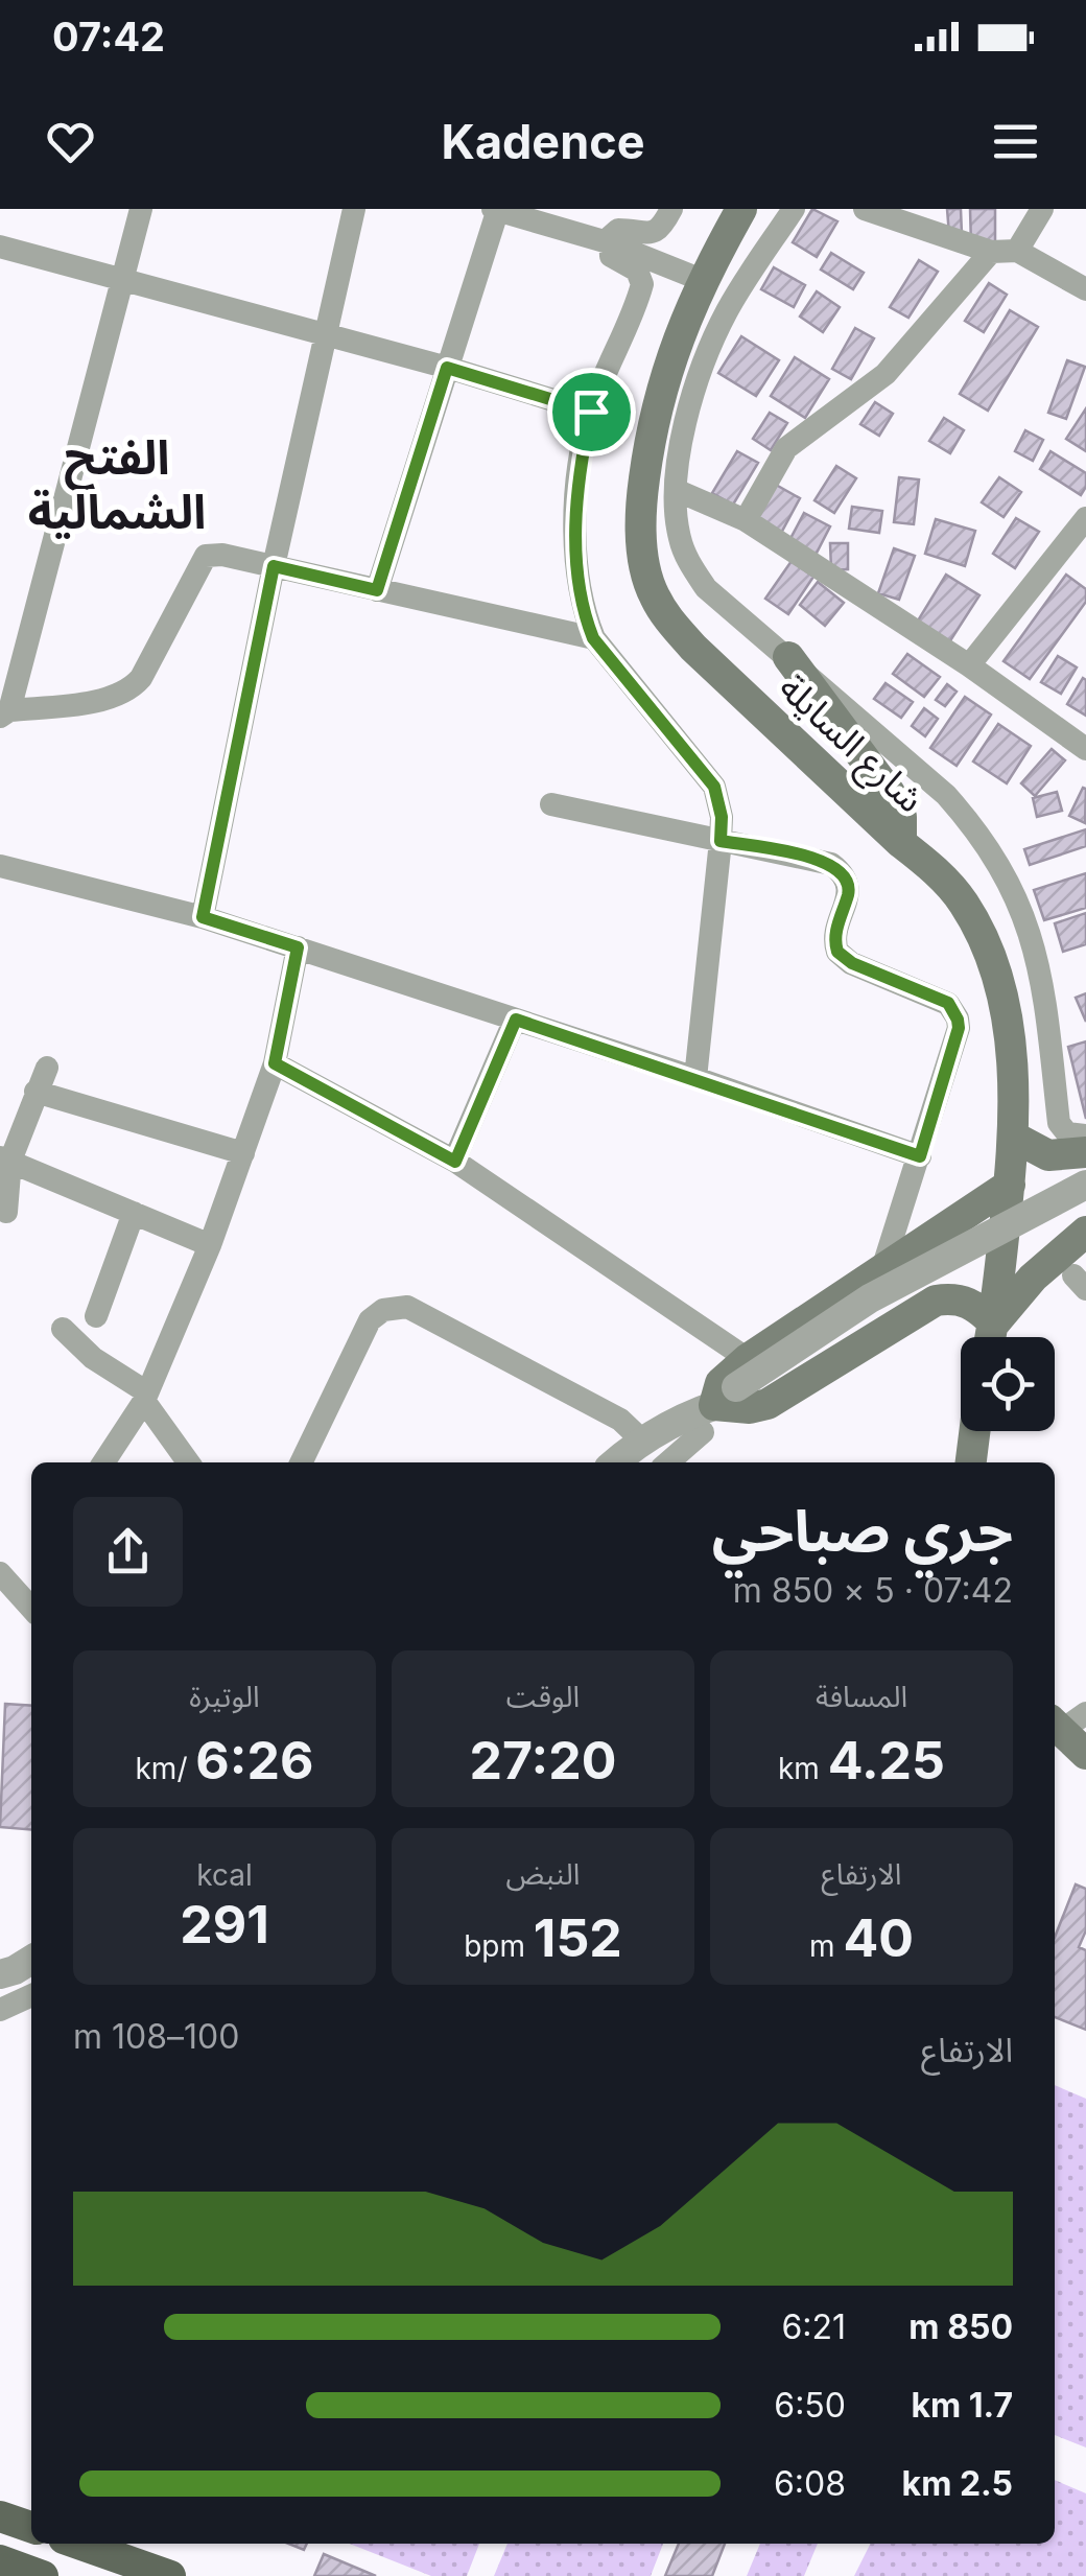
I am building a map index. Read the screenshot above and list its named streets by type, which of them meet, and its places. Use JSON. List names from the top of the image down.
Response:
{
  "streets": {
    "main road": ["شارع السايلة"]
  },
  "districts": ["الفتح الشمالية"],
  "page": {
    "status": "07:42",
    "header": "Kadence",
    "heading": ["جري صباحي", "07:42 · 5 × 850 m"],
    "stats": [
      ["المسافة", "4.25 km"],
      ["الوقت", "27:20"],
      ["الوتيرة", "6:26 /km"],
      ["الارتفاع", "40 m"],
      ["النبض", "152 bpm"],
      ["kcal", "291"]
    ],
    "chart": ["الارتفاع", "100–108 m"],
    "list": [
      {
        "name": "850 m",
        "note": "6:21"
      },
      {
        "name": "1.7 km",
        "note": "6:50"
      },
      {
        "name": "2.5 km",
        "note": "6:08"
      }
    ]
  }
}
